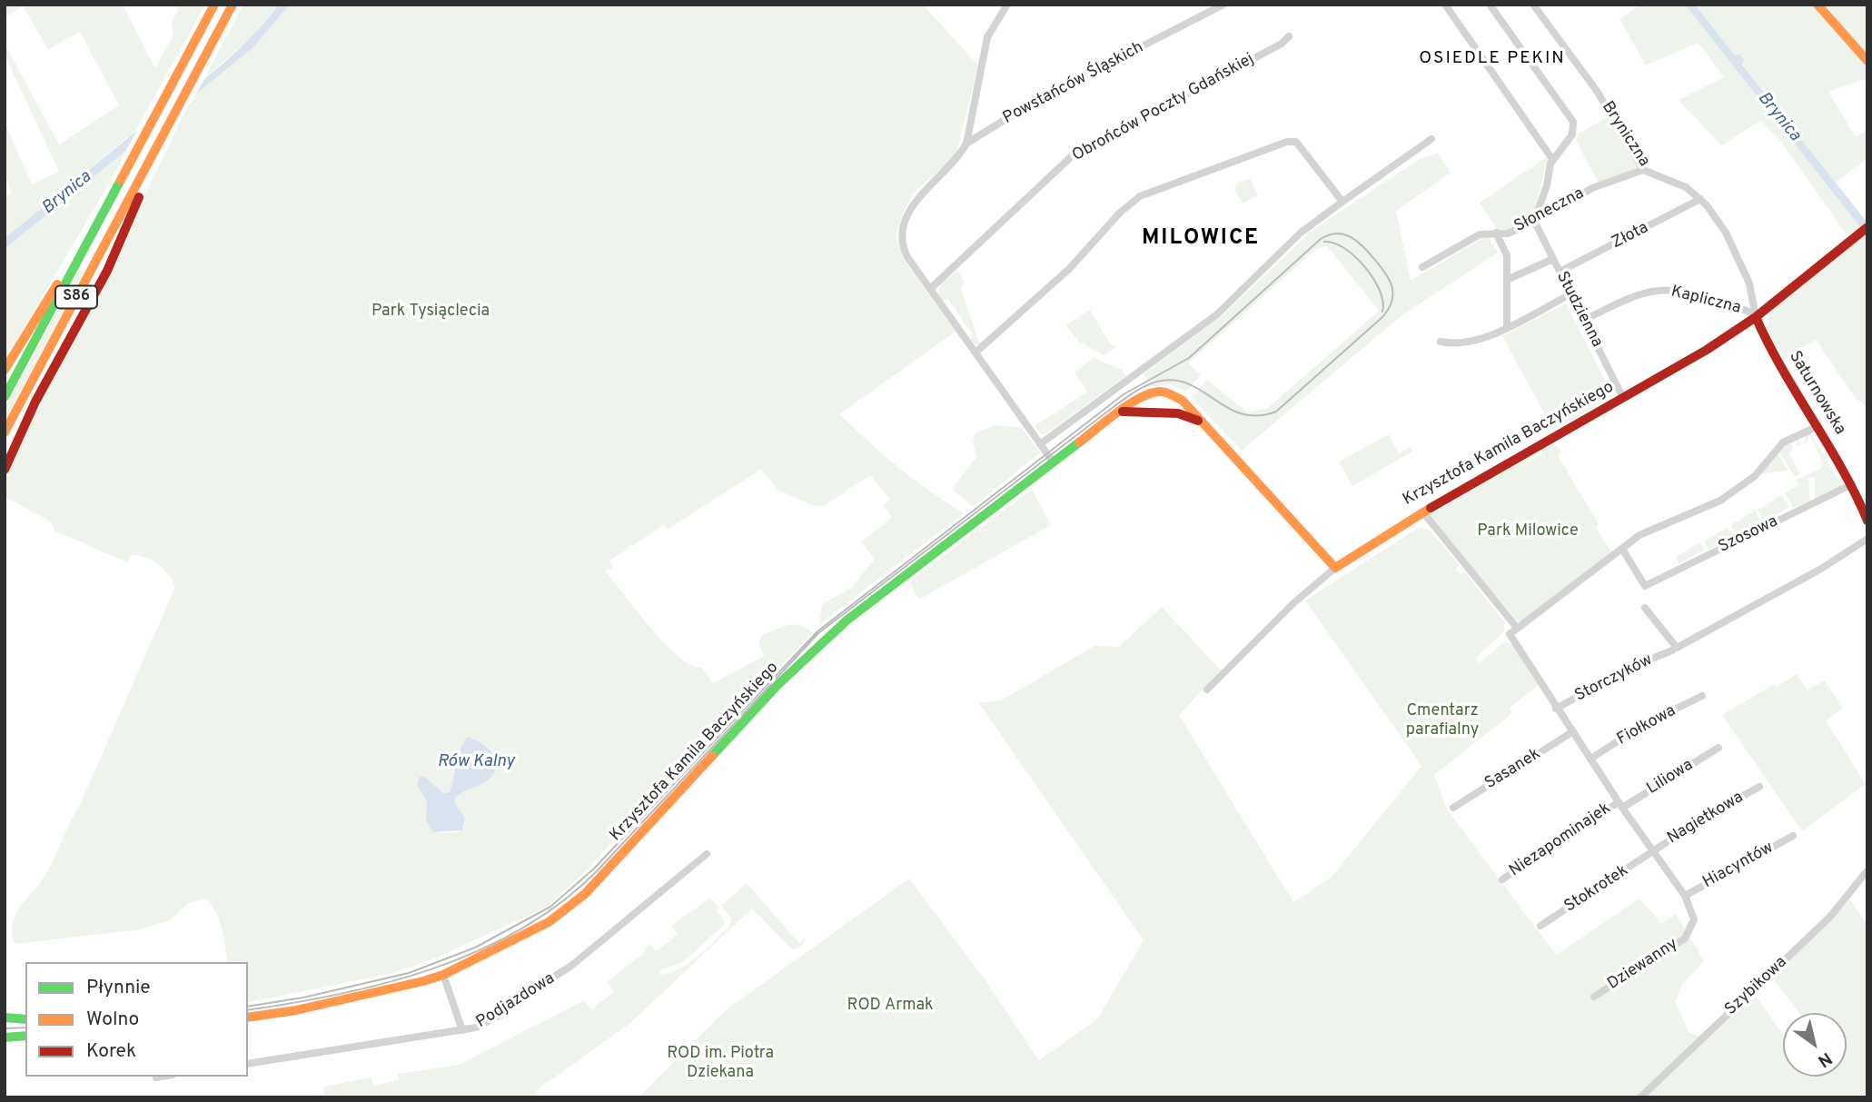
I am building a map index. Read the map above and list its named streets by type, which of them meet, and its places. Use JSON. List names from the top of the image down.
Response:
{
  "streets": {
    "main road": ["S86", "Saturnowska", "Krzysztofa Kamila Baczyńskiego"],
    "street": [
      "Powstańców Śląskich",
      "Obrońców Poczty Gdańskiej",
      "Bryniczna",
      "Słoneczna",
      "Złota",
      "Kapliczna",
      "Studzienna",
      "Szosowa",
      "Storczyków",
      "Fiołkowa",
      "Sasanek",
      "Liliowa",
      "Nagietkowa",
      "Niezapominajek",
      "Hiacyntów",
      "Stokrotek",
      "Dziewanny",
      "Szybikowa",
      "Podjazdowa"
    ]
  },
  "crossings": [
    ["Powstańców Śląskich", "Obrońców Poczty Gdańskiej"],
    ["Powstańców Śląskich", "Krzysztofa Kamila Baczyńskiego"],
    ["Bryniczna", "Słoneczna"],
    ["Bryniczna", "Złota"],
    ["Bryniczna", "Kapliczna"],
    ["Bryniczna", "Saturnowska"],
    ["Bryniczna", "Krzysztofa Kamila Baczyńskiego"],
    ["Słoneczna", "Studzienna"],
    ["Złota", "Studzienna"],
    ["Kapliczna", "Studzienna"],
    ["Kapliczna", "Saturnowska"],
    ["Kapliczna", "Krzysztofa Kamila Baczyńskiego"],
    ["Studzienna", "Krzysztofa Kamila Baczyńskiego"],
    ["Saturnowska", "Krzysztofa Kamila Baczyńskiego"],
    ["Saturnowska", "Szosowa"],
    ["Liliowa", "Niezapominajek"],
    ["Nagietkowa", "Stokrotek"],
    ["Hiacyntów", "Dziewanny"]
  ],
  "districts": ["OSIEDLE PEKIN", "MILOWICE"],
  "water": ["Brynica", "Rów Kalny"],
  "parks": [
    "Park Tysiąclecia",
    "Park Milowice",
    "Cmentarz parafialny",
    "ROD Armak",
    "ROD im. Piotra Dziekana"
  ],
  "legend": ["Płynnie", "Wolno", "Korek"],
  "north": "bottom right"
}
